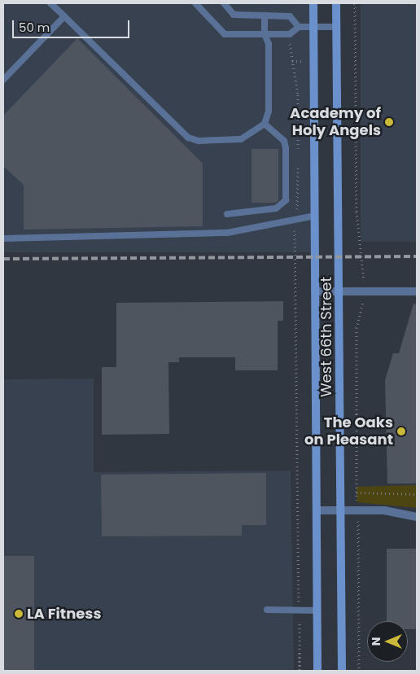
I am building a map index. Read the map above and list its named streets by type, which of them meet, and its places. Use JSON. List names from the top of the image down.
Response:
{
  "streets": {
    "main road": ["West 66th Street"]
  },
  "places": ["Academy of Holy Angels", "The Oaks on Pleasant", "LA Fitness"],
  "scale_bar": "50 m",
  "north": "left"
}
